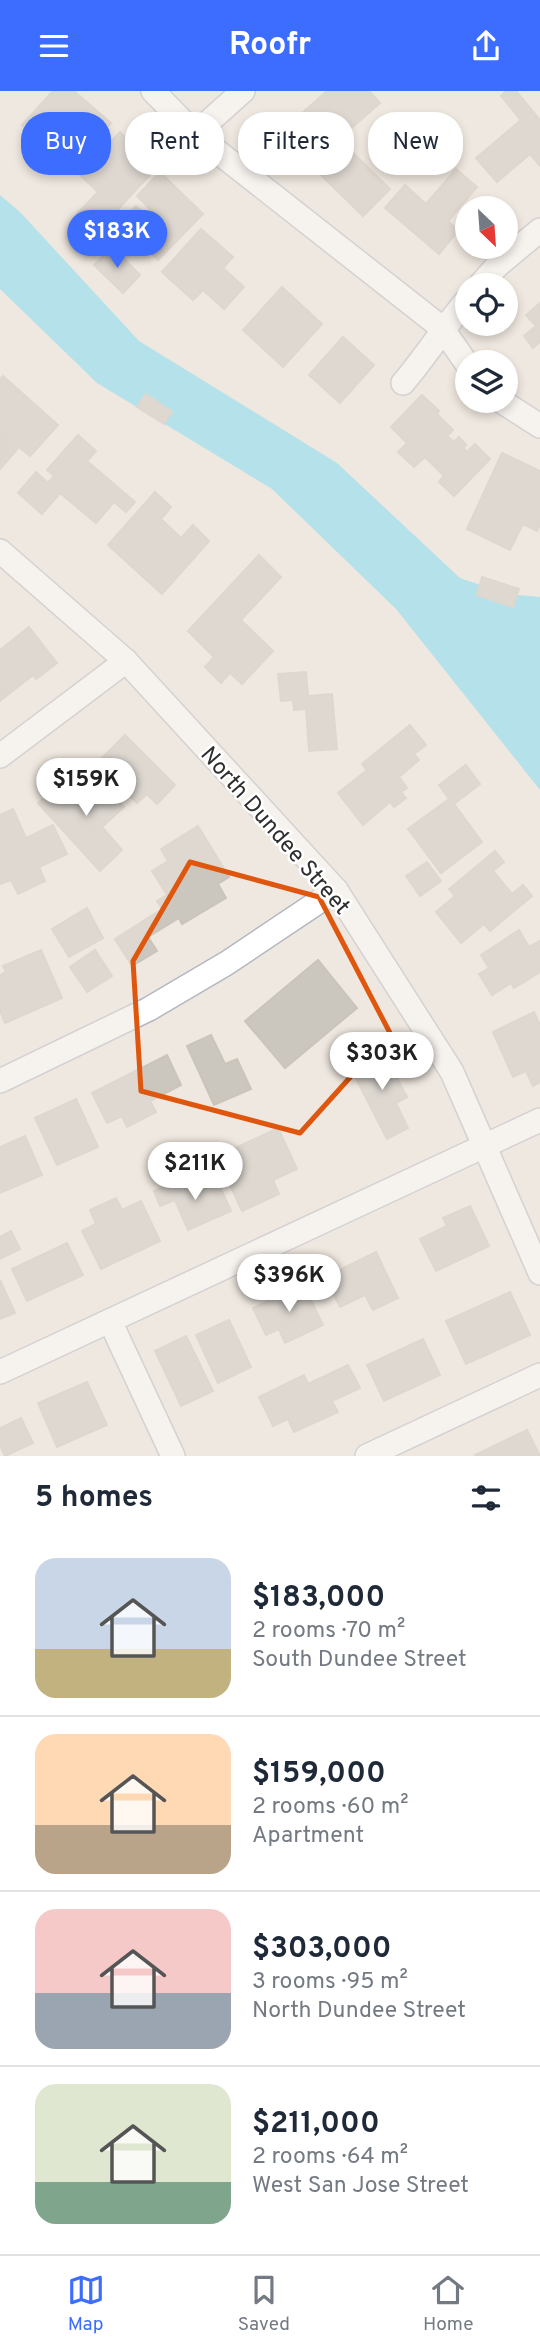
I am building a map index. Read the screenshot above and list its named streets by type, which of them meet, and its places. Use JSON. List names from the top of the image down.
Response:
{
  "streets": {
    "street": ["North Dundee Street"]
  },
  "north": "bottom right",
  "page": {
    "header": "Roofr",
    "chip": [
      "Buy",
      "Rent",
      "Filters",
      "New"
    ],
    "price": [
      "$183K",
      "$159K",
      "$303K",
      "$211K",
      "$396K"
    ],
    "heading": "5 homes",
    "list": [
      {
        "name": "$183,000",
        "note": "2 rooms · 70 m² · South Dundee Street"
      },
      {
        "name": "$159,000",
        "note": "2 rooms · 60 m² · Apartment"
      },
      {
        "name": "$303,000",
        "note": "3 rooms · 95 m² · North Dundee Street"
      },
      {
        "name": "$211,000",
        "note": "2 rooms · 64 m² · West San Jose Street"
      }
    ],
    "tabs": ["Map", "Saved", "Home"]
  }
}
